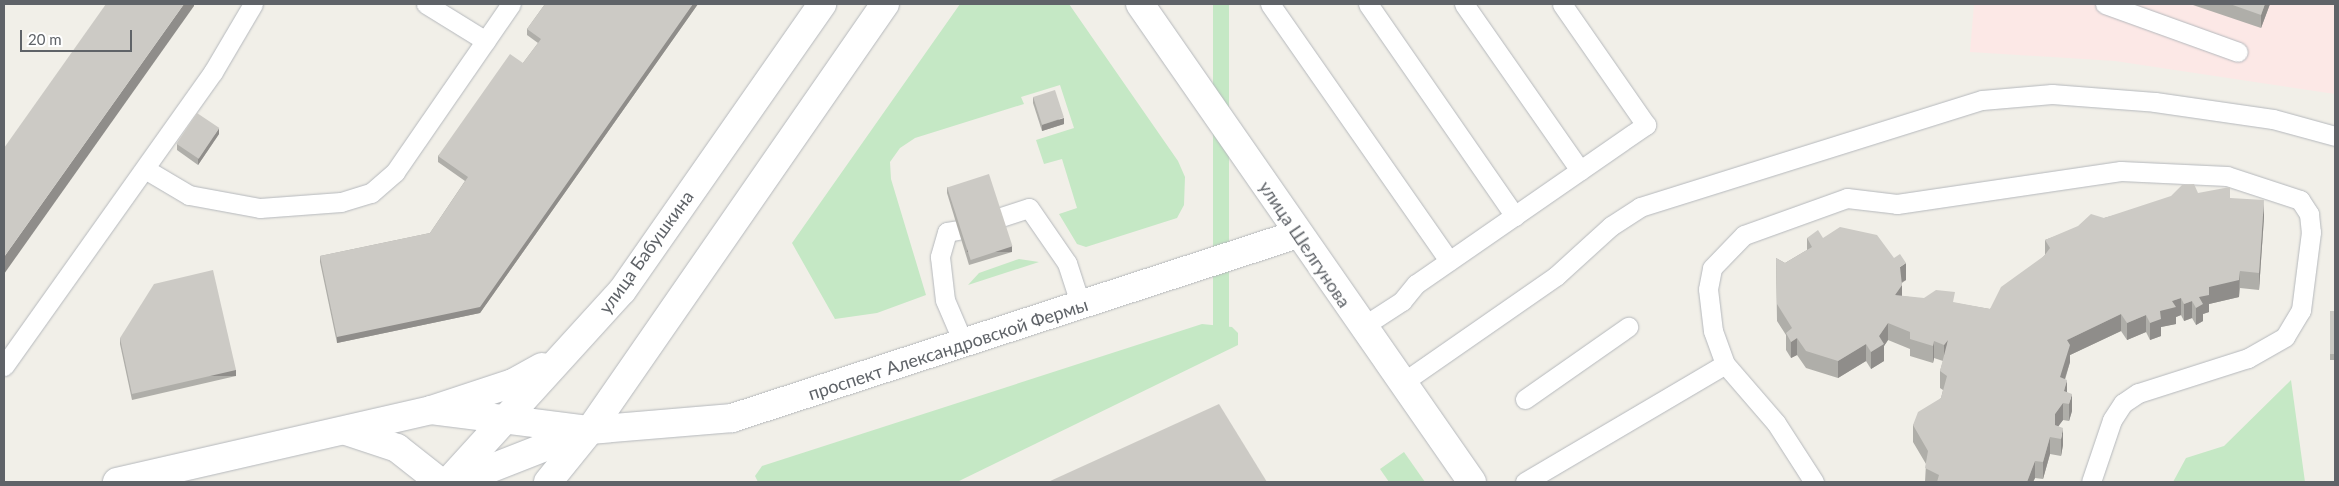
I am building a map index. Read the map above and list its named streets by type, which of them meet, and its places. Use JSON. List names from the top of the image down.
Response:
{
  "streets": {
    "main road": ["улица Шелгунова", "улица Бабушкина", "проспект Александровской Фермы"]
  },
  "crossings": [
    ["улица Шелгунова", "проспект Александровской Фермы"],
    ["улица Бабушкина", "проспект Александровской Фермы"]
  ],
  "scale_bar": "20 m"
}
